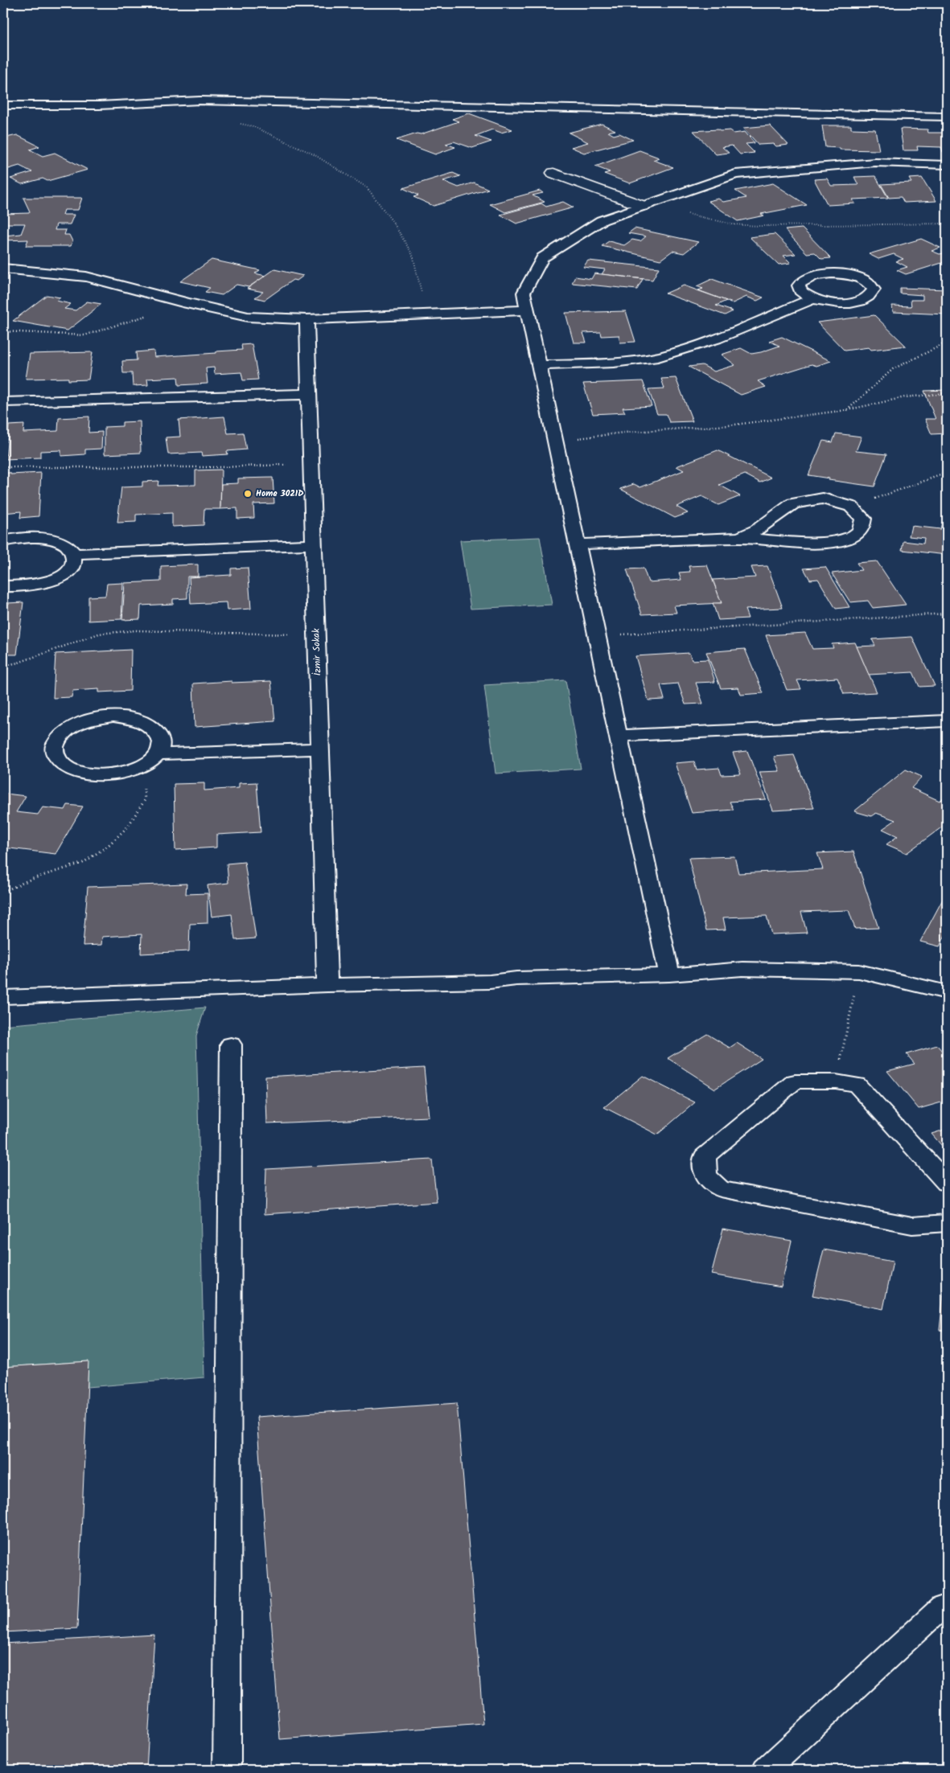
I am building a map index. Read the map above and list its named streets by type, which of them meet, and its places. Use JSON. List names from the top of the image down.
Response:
{
  "streets": {
    "lane": ["İzmir Sokak"]
  },
  "places": ["Home 3021D"]
}
